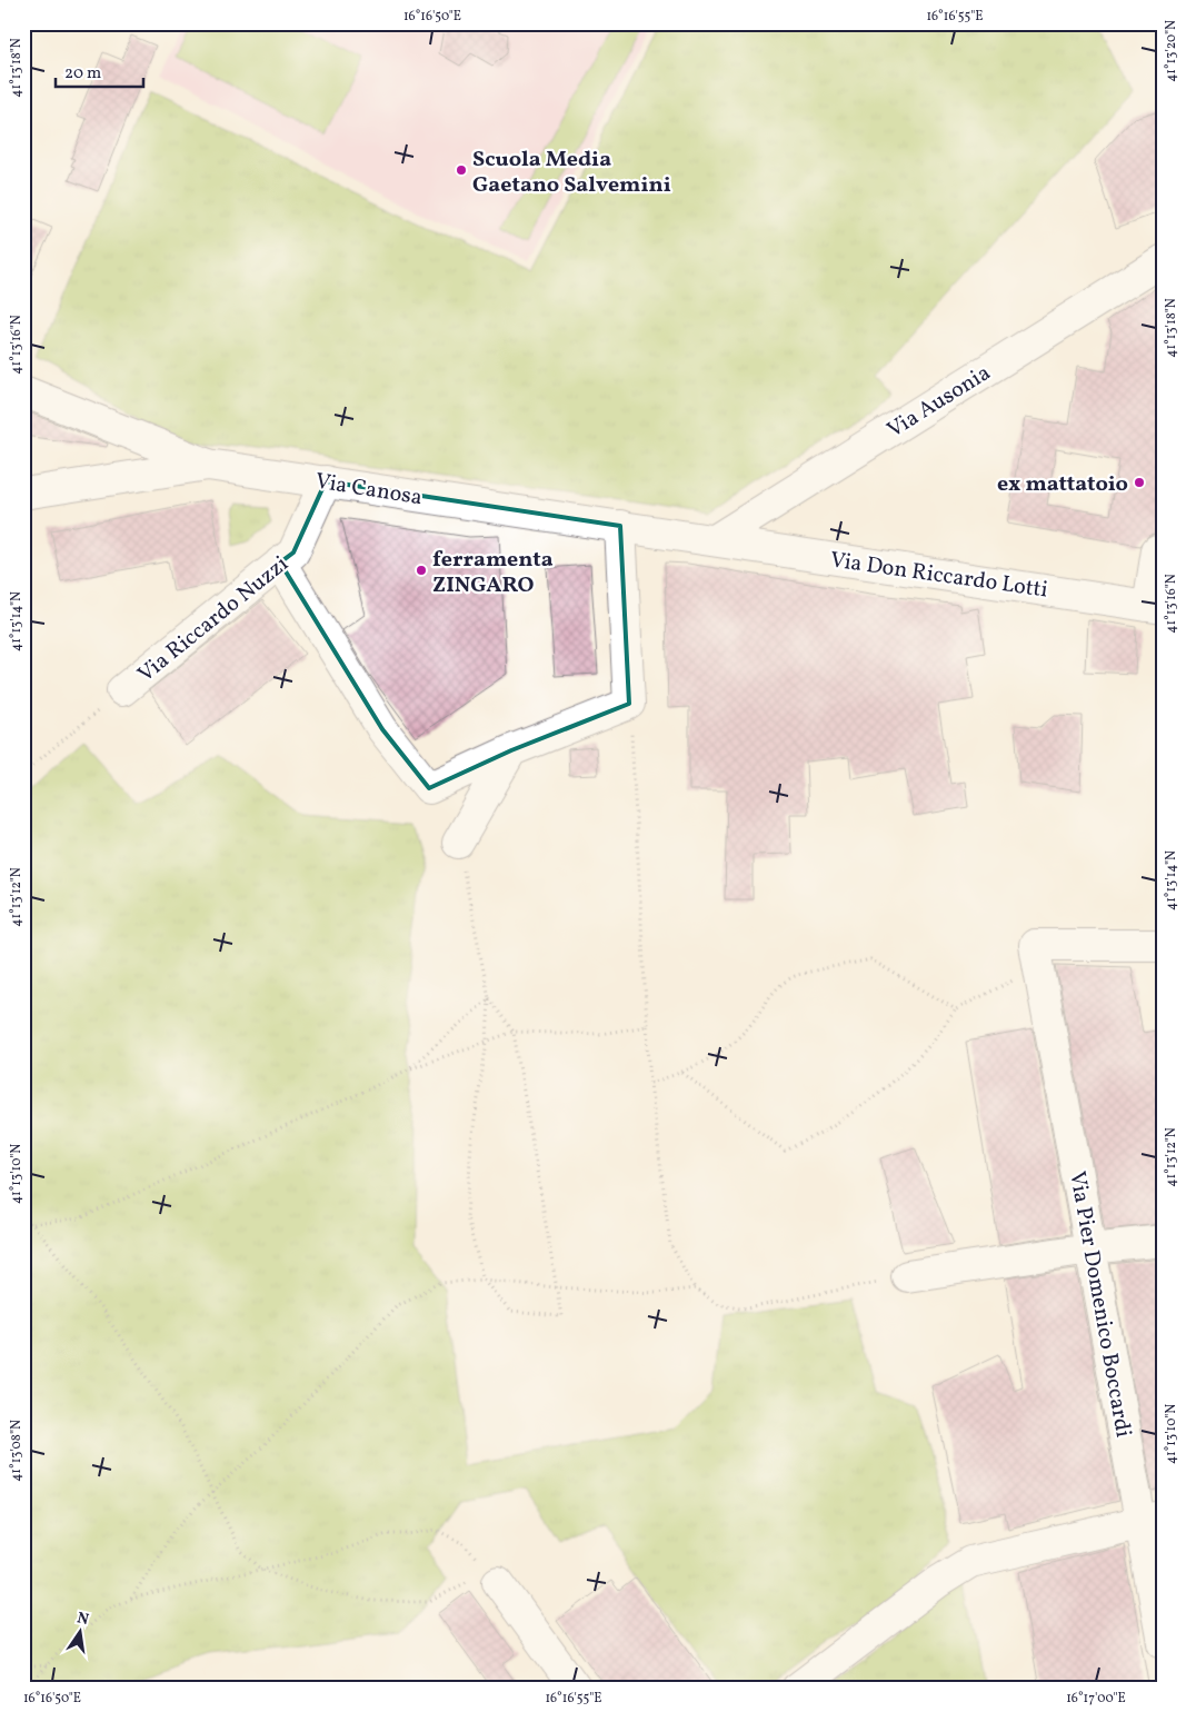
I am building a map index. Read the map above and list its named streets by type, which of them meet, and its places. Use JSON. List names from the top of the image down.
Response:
{
  "streets": {
    "street": [
      "Via Ausonia",
      "Via Canosa",
      "Via Don Riccardo Lotti",
      "Via Riccardo Nuzzi",
      "Via Pier Domenico Boccardi"
    ]
  },
  "crossings": [
    ["Via Ausonia", "Via Canosa"],
    ["Via Ausonia", "Via Don Riccardo Lotti"],
    ["Via Canosa", "Via Don Riccardo Lotti"],
    ["Via Canosa", "Via Riccardo Nuzzi"]
  ],
  "places": ["Scuola Media Gaetano Salvemini", "ex mattatoio", "ferramenta ZINGARO"],
  "scale_bar": "20 m",
  "north": "top",
  "coordinates": [
    "16°16'50\"E",
    "16°16'55\"E",
    "41°13'20\"N",
    "41°13'18\"N",
    "41°13'16\"N",
    "41°13'14\"N",
    "41°13'12\"N",
    "41°13'10\"N",
    "41°13'08\"N",
    "16°17'00\"E"
  ]
}
